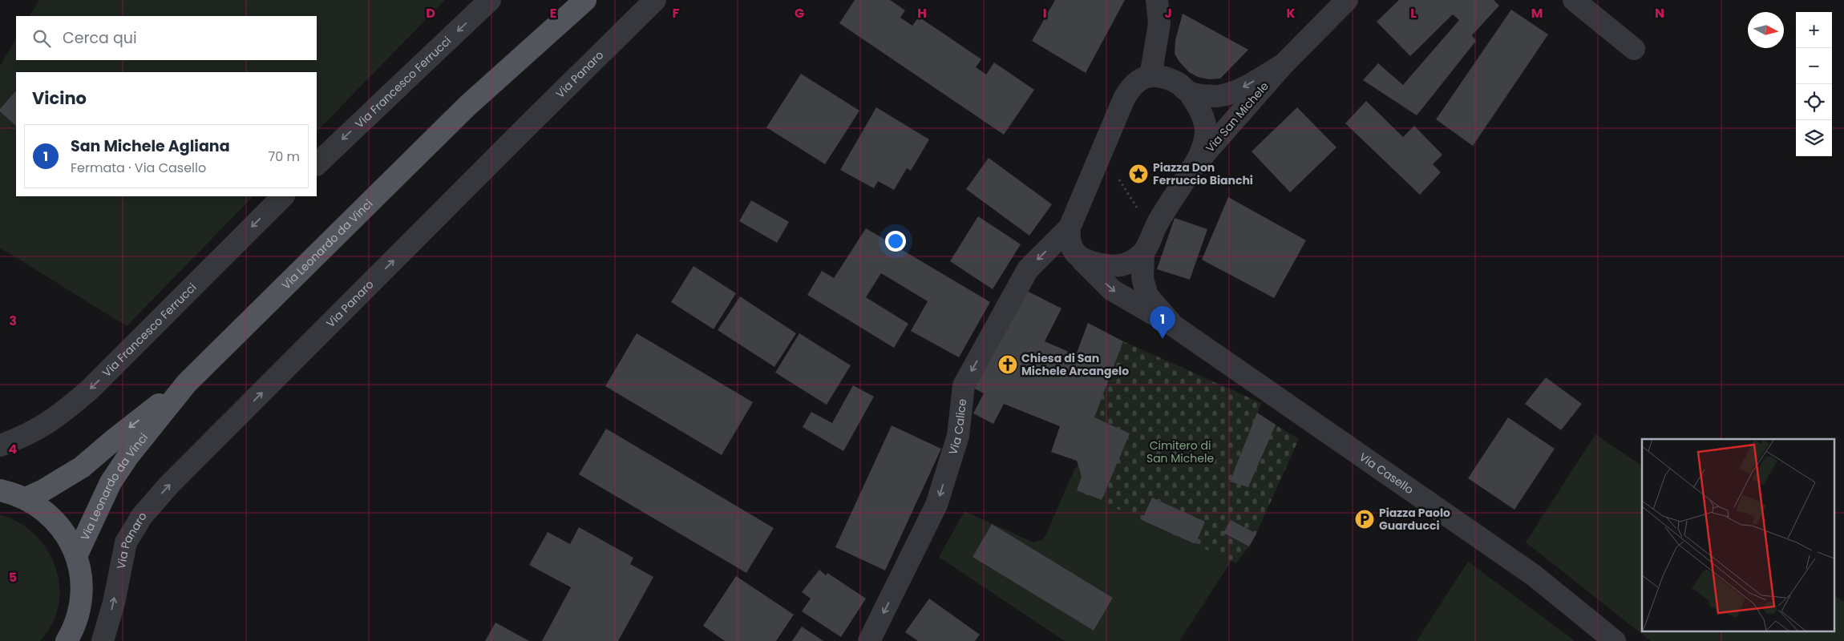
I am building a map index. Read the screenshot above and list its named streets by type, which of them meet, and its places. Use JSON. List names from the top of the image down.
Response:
{
  "streets": {
    "main road": ["Via Leonardo da Vinci"],
    "street": [
      "Via Panaro",
      "Via Francesco Ferrucci",
      "Via San Michele",
      "Via Calice",
      "Via Casello"
    ]
  },
  "one_way": ["Via Panaro", "Via Francesco Ferrucci", "Via Calice"],
  "parks": ["Cimitero di San Michele"],
  "places": {
    "place": ["Piazza Don Ferruccio Bianchi"],
    "church": ["Chiesa di San Michele Arcangelo"],
    "parking": ["Piazza Paolo Guarducci"]
  },
  "north": "right",
  "page": {
    "map_buttons": ["+", "−"],
    "search": "Cerca qui",
    "heading": "Vicino",
    "list": [
      {
        "mark": "1",
        "name": "San Michele Agliana",
        "note": "Fermata · Via Casello",
        "value": "70 m"
      }
    ],
    "pins": "1"
  },
  "grid": {
    "columns": [
      "D",
      "E",
      "F",
      "G",
      "H",
      "I",
      "J",
      "K",
      "L",
      "M",
      "N"
    ],
    "rows": ["3", "4", "5"]
  }
}
